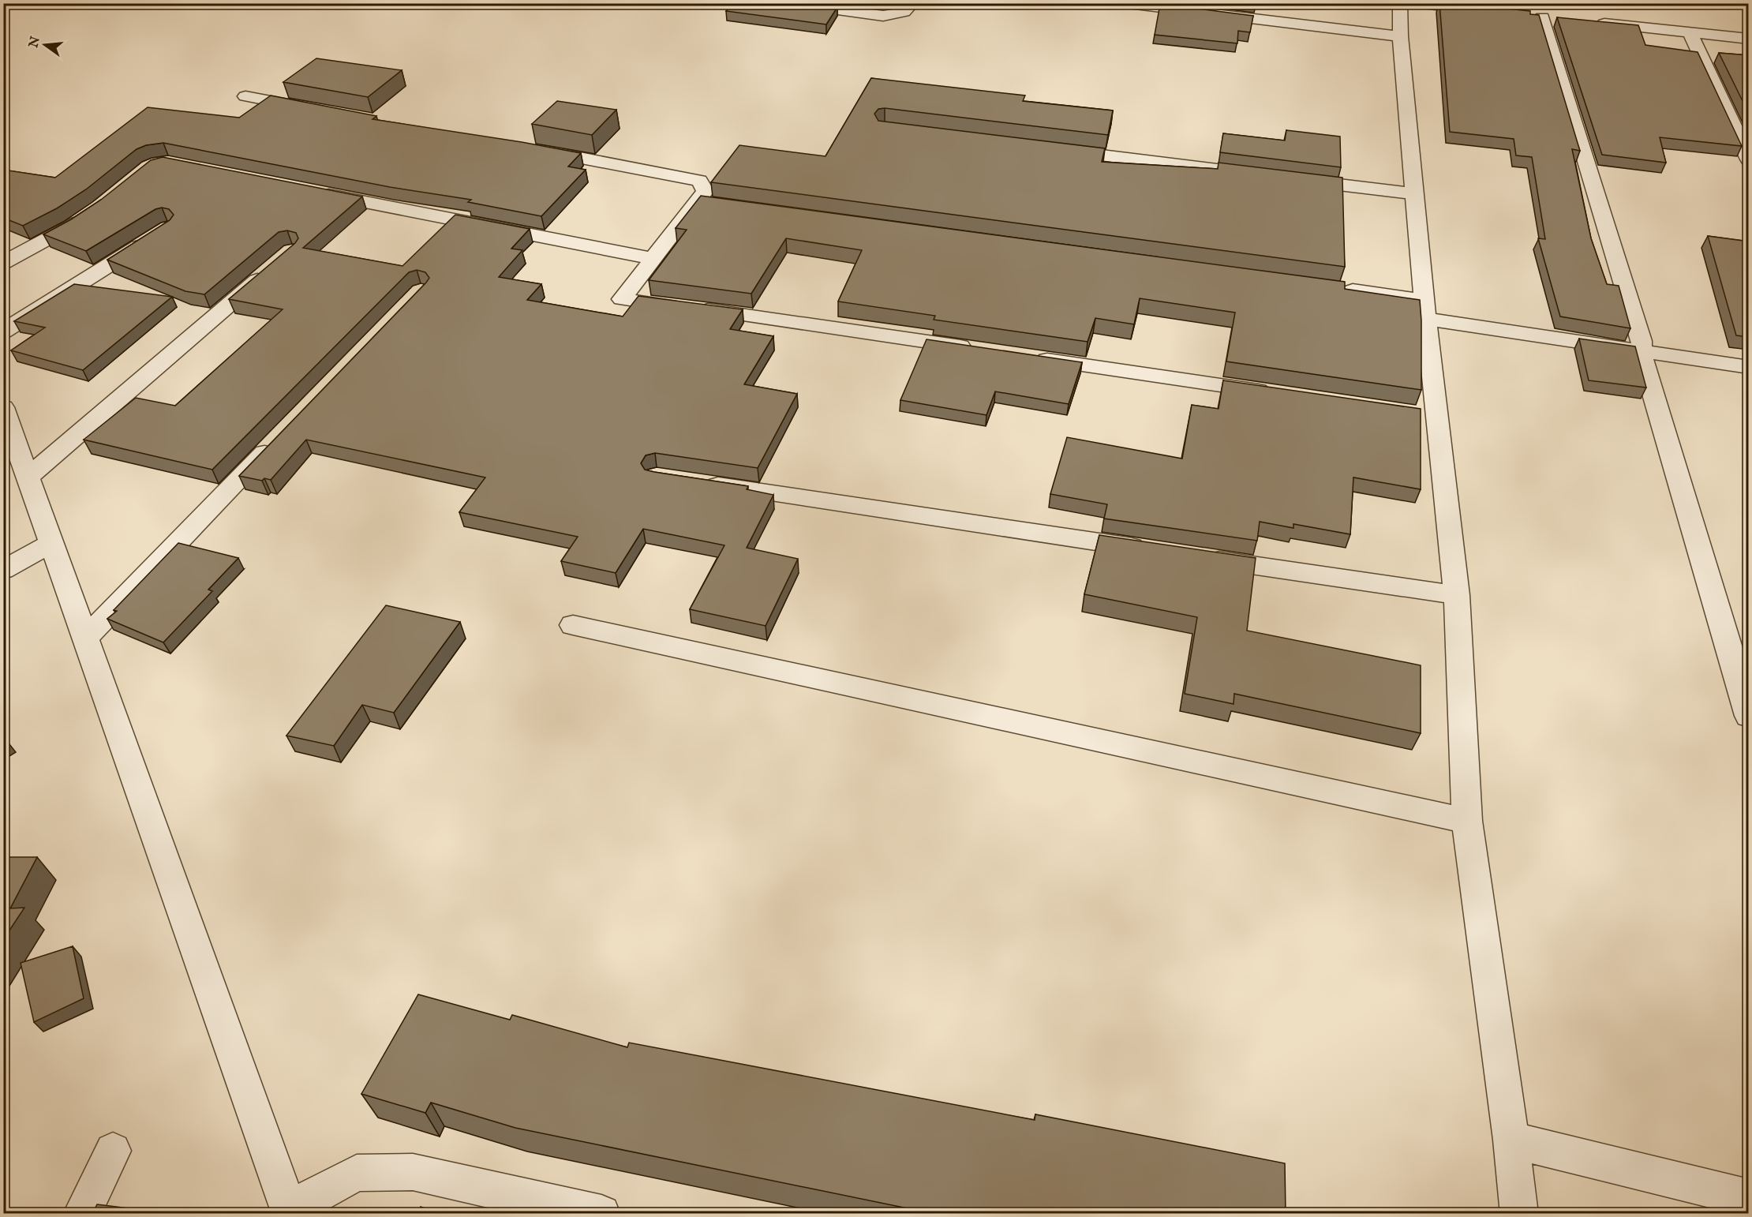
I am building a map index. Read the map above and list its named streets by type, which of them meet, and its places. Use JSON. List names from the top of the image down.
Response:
{
  "north": "left"
}
